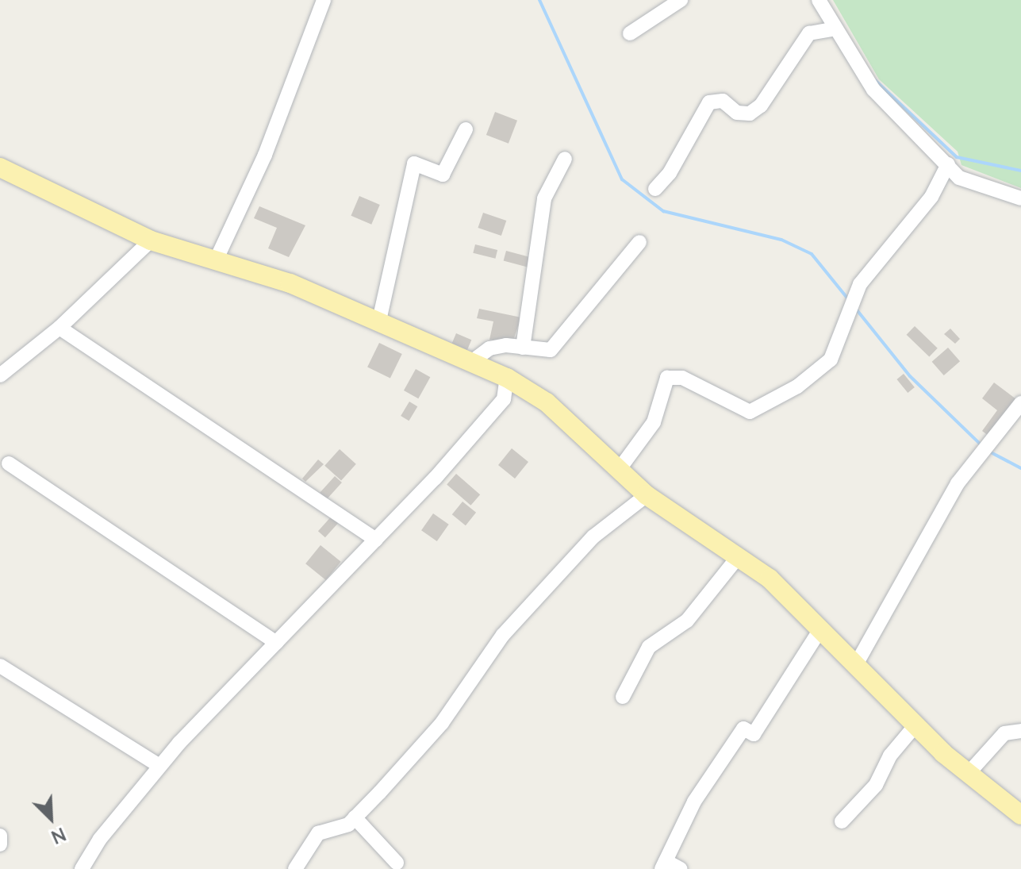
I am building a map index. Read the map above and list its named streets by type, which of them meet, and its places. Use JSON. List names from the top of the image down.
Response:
{
  "north": "bottom right"
}
